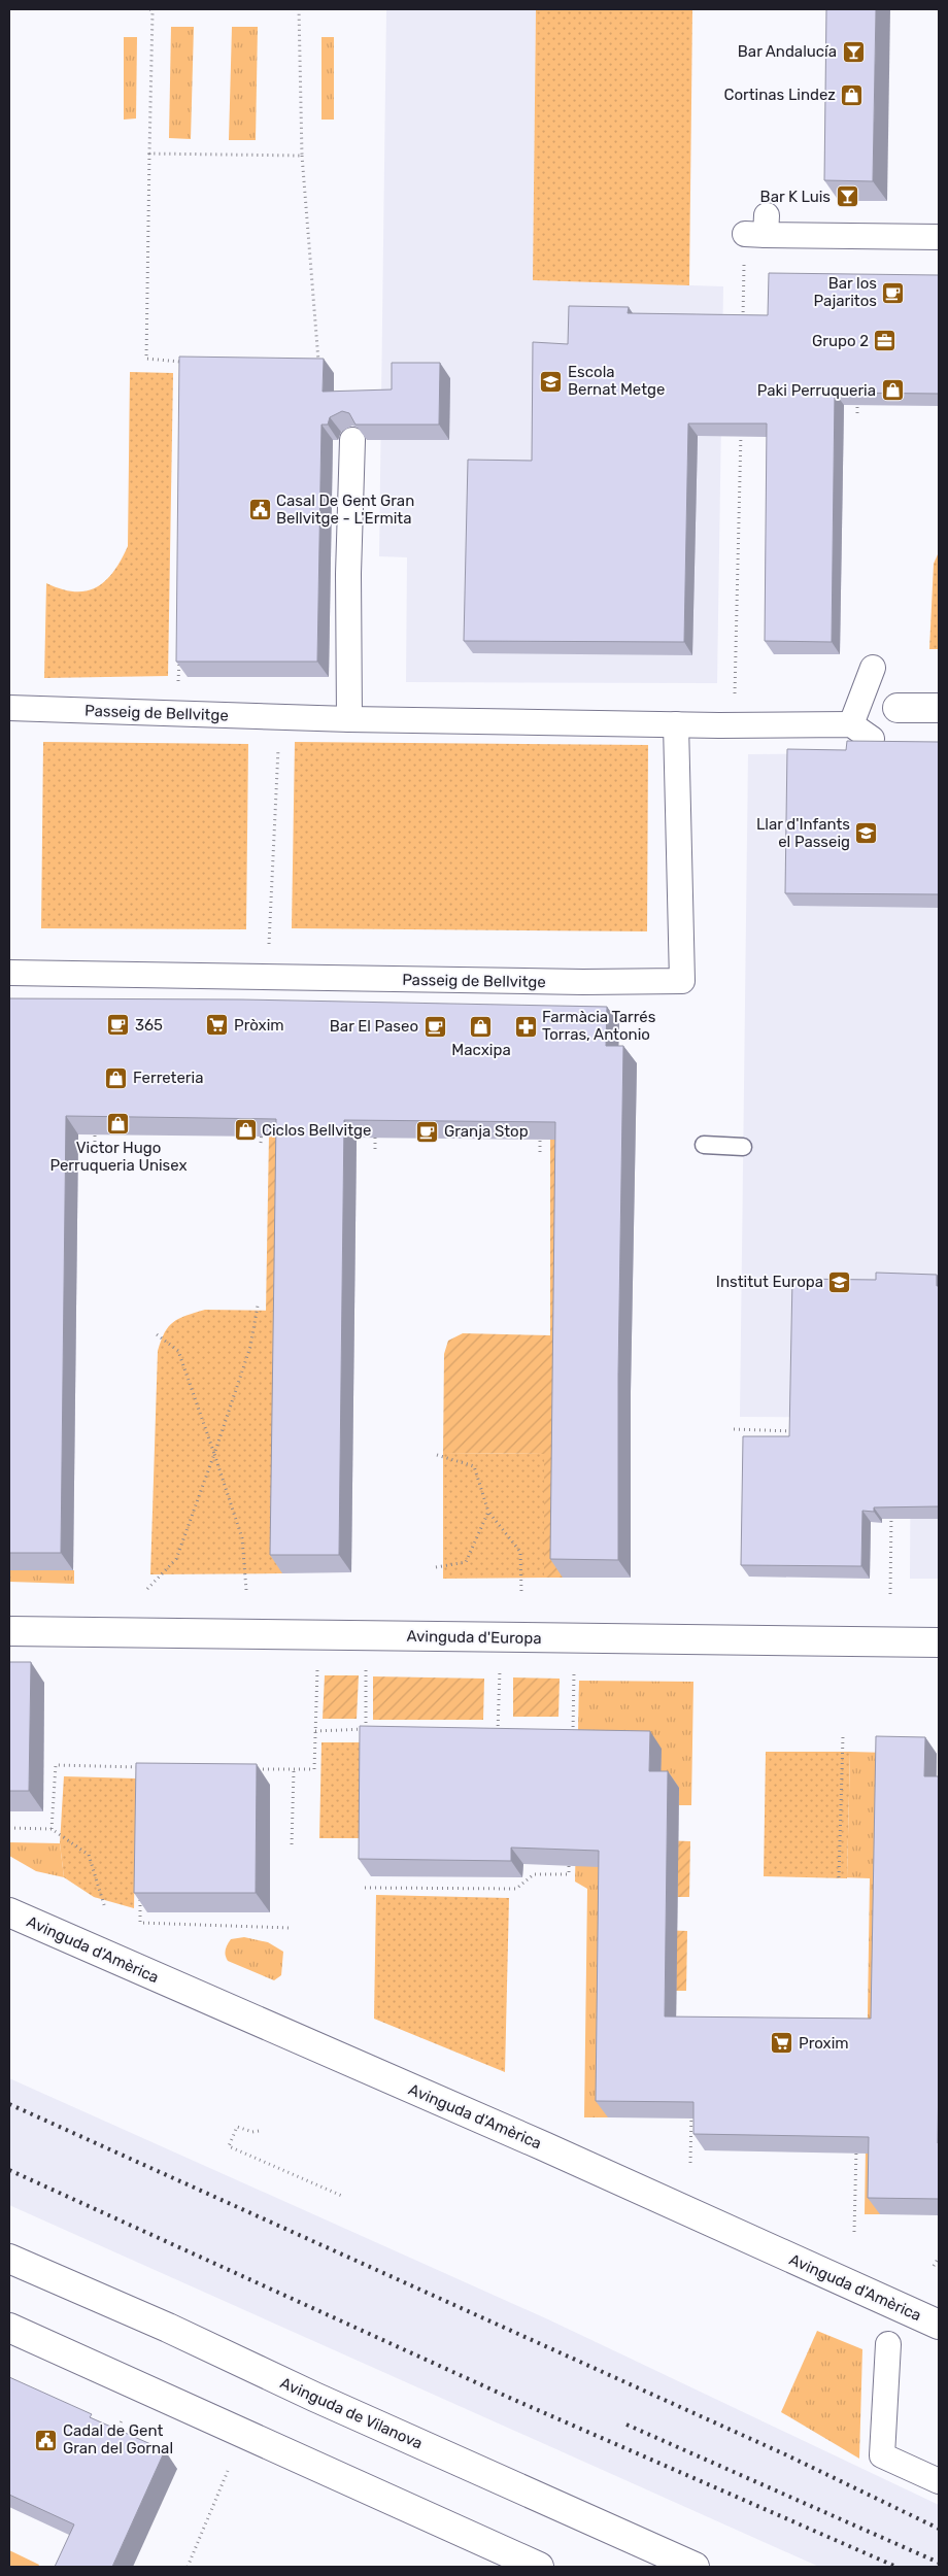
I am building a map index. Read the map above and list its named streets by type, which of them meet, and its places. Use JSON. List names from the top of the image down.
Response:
{
  "streets": {
    "street": [
      "Passeig de Bellvitge",
      "Avinguda d'Europa",
      "Avinguda d'Amèrica",
      "Avinguda de Vilanova"
    ]
  },
  "places": {
    "bar": ["Bar Andalucía", "Bar K Luis"],
    "shop": [
      "Cortinas Lindez",
      "Paki Perruqueria",
      "Macxipa",
      "Ferreteria",
      "Victor Hugo Perruqueria Unisex",
      "Ciclos Bellvitge"
    ],
    "cafe": [
      "Bar los Pajaritos",
      "365",
      "Bar El Paseo",
      "Granja Stop"
    ],
    "office": ["Grupo 2"],
    "school or university": ["Escola Bernat Metge", "Llar d'Infants el Passeig", "Institut Europa"],
    "public building": ["Casal De Gent Gran Bellvitge - L'Ermita", "Cadal de Gent Gran del Gornal"],
    "supermarket": ["Pròxim", "Proxim"],
    "pharmacy": ["Farmàcia Tarrés Torras, Antonio"]
  }
}
